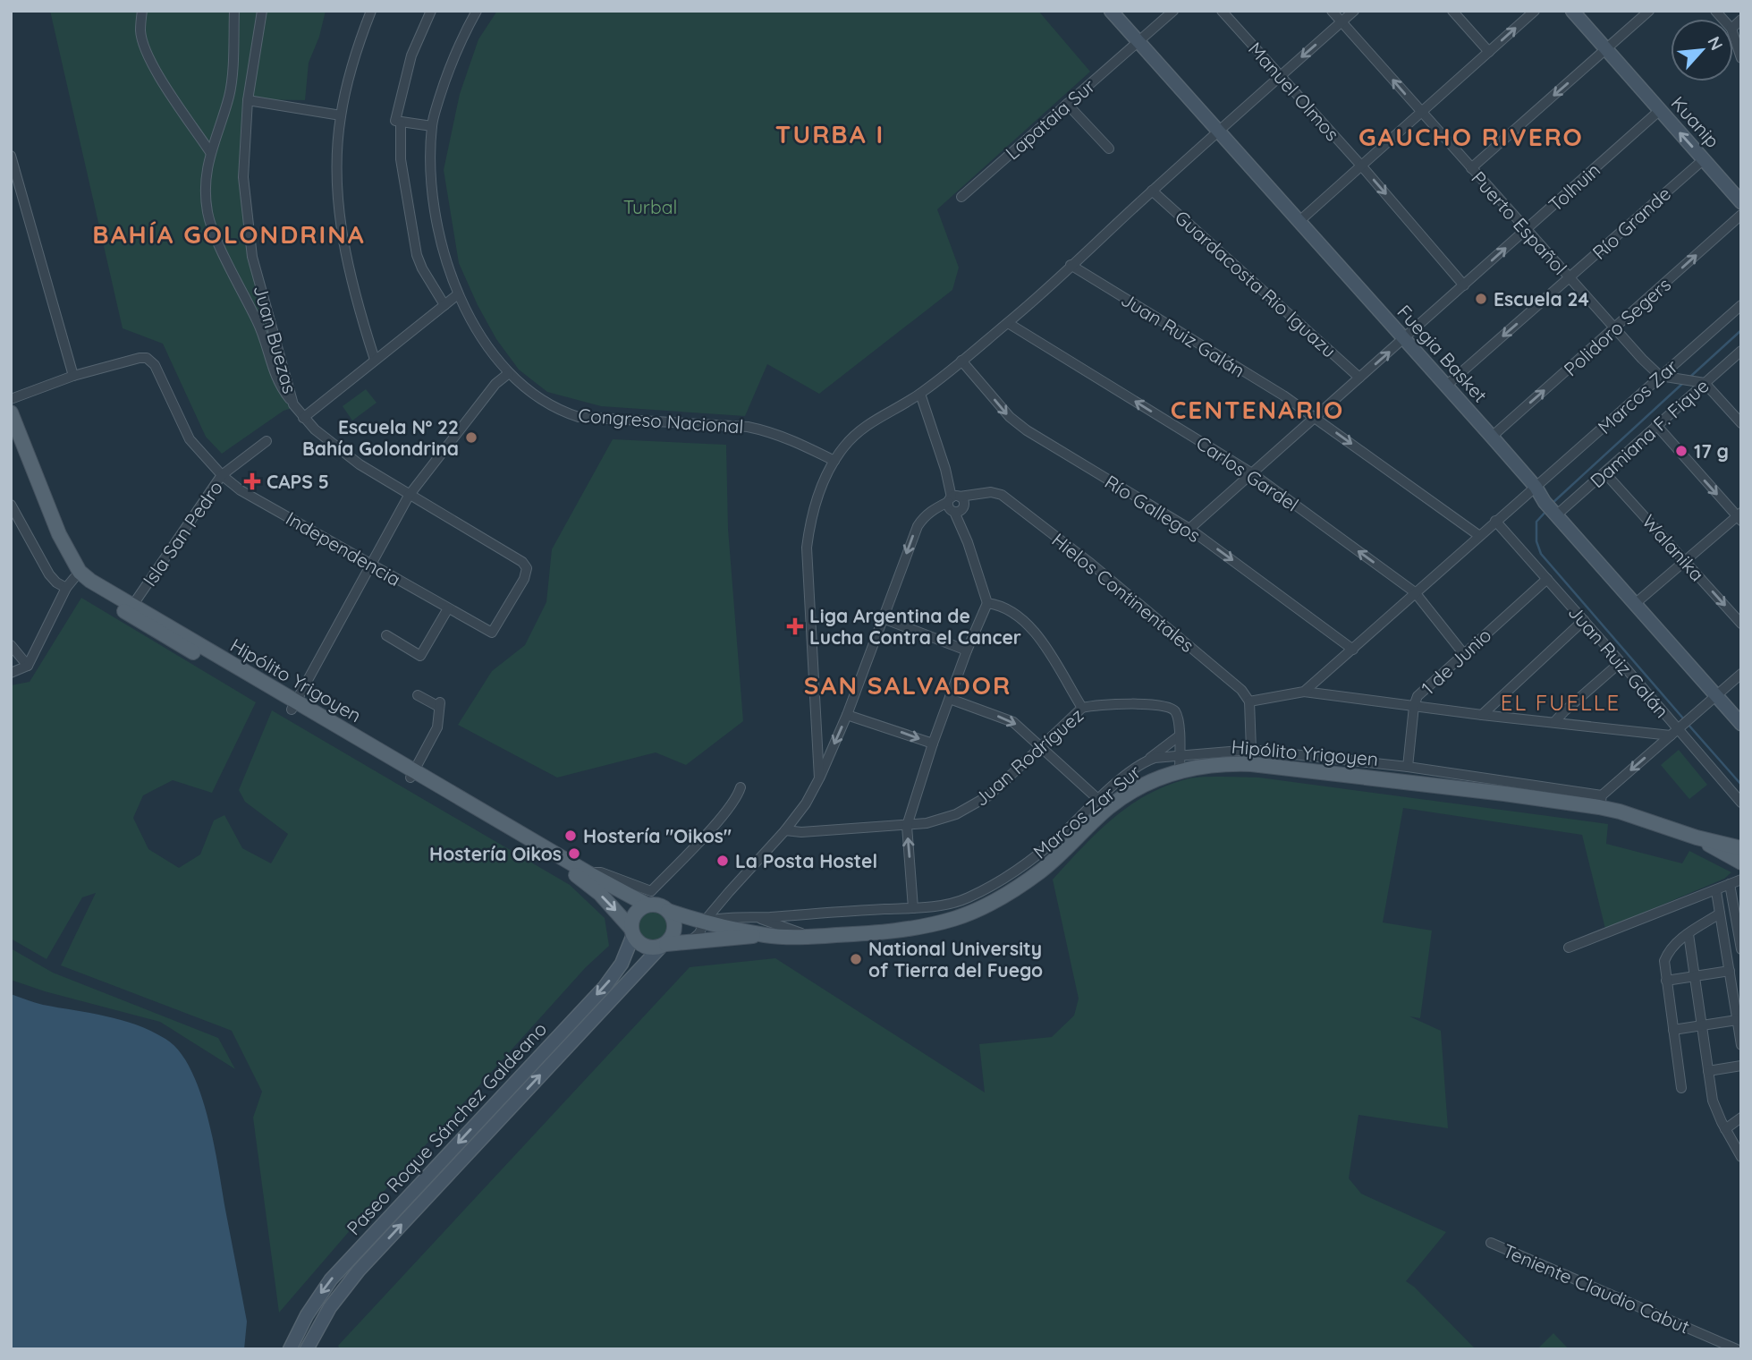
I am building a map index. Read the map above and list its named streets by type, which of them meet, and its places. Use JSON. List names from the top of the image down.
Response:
{
  "streets": {
    "main road": [
      "Kuanip",
      "Fuegia Basket",
      "Hipólito Yrigoyen",
      "Paseo Roque Sánchez Galdeano"
    ],
    "street": [
      "Manuel Olmos",
      "Lapataia Sur",
      "Tolhuin",
      "Puerto Español",
      "Río Grande",
      "Guardacosta Rio Iguazu",
      "Polidoro Segers",
      "Juan Ruiz Galán",
      "Juan Buezas",
      "Marcos Zar",
      "Congreso Nacional",
      "Damiana F. Fique",
      "Carlos Gardel",
      "Río Gallegos",
      "Isla San Pedro",
      "Walanika",
      "Independencia",
      "Hielos Continentales",
      "1 de Junio",
      "Juan Rodríguez",
      "Marcos Zar Sur",
      "Teniente Claudio Cabut"
    ]
  },
  "crossings": [
    ["Manuel Olmos", "Tolhuin"],
    ["Lapataia Sur", "Fuegia Basket"],
    ["Kuanip", "Tolhuin"],
    ["Kuanip", "Río Grande"],
    ["Tolhuin", "Puerto Español"],
    ["Tolhuin", "Guardacosta Rio Iguazu"],
    ["Tolhuin", "Juan Ruiz Galán"],
    ["Tolhuin", "Fuegia Basket"],
    ["Tolhuin", "Carlos Gardel"],
    ["Tolhuin", "Río Gallegos"],
    ["Puerto Español", "Río Grande"],
    ["Puerto Español", "Polidoro Segers"],
    ["Puerto Español", "Marcos Zar"],
    ["Río Grande", "Fuegia Basket"],
    ["Polidoro Segers", "Fuegia Basket"],
    ["Juan Ruiz Galán", "1 de Junio"],
    ["Juan Buezas", "Independencia"],
    ["Fuegia Basket", "Marcos Zar"],
    ["Fuegia Basket", "Damiana F. Fique"],
    ["Damiana F. Fique", "Walanika"],
    ["Carlos Gardel", "1 de Junio"],
    ["Isla San Pedro", "Independencia"],
    ["Isla San Pedro", "Hipólito Yrigoyen"],
    ["1 de Junio", "Marcos Zar Sur"],
    ["Hipólito Yrigoyen", "Juan Rodríguez"],
    ["Hipólito Yrigoyen", "Marcos Zar Sur"],
    ["Hipólito Yrigoyen", "Paseo Roque Sánchez Galdeano"],
    ["Juan Rodríguez", "Marcos Zar Sur"]
  ],
  "one_way": [
    "Manuel Olmos",
    "Río Grande",
    "Polidoro Segers",
    "Carlos Gardel",
    "Río Gallegos",
    "Walanika"
  ],
  "districts": [
    "TURBA I",
    "GAUCHO RIVERO",
    "BAHÍA GOLONDRINA",
    "CENTENARIO",
    "SAN SALVADOR",
    "EL FUELLE"
  ],
  "parks": ["Turbal"],
  "places": {
    "other": [
      "Escuela 24",
      "Escuela Nº 22 Bahía Golondrina",
      "17 g",
      "Hostería \"Oikos\"",
      "Hostería Oikos",
      "La Posta Hostel",
      "National University of Tierra del Fuego"
    ],
    "health": ["CAPS 5", "Liga Argentina de Lucha Contra el Cancer"]
  },
  "north": "top right"
}
